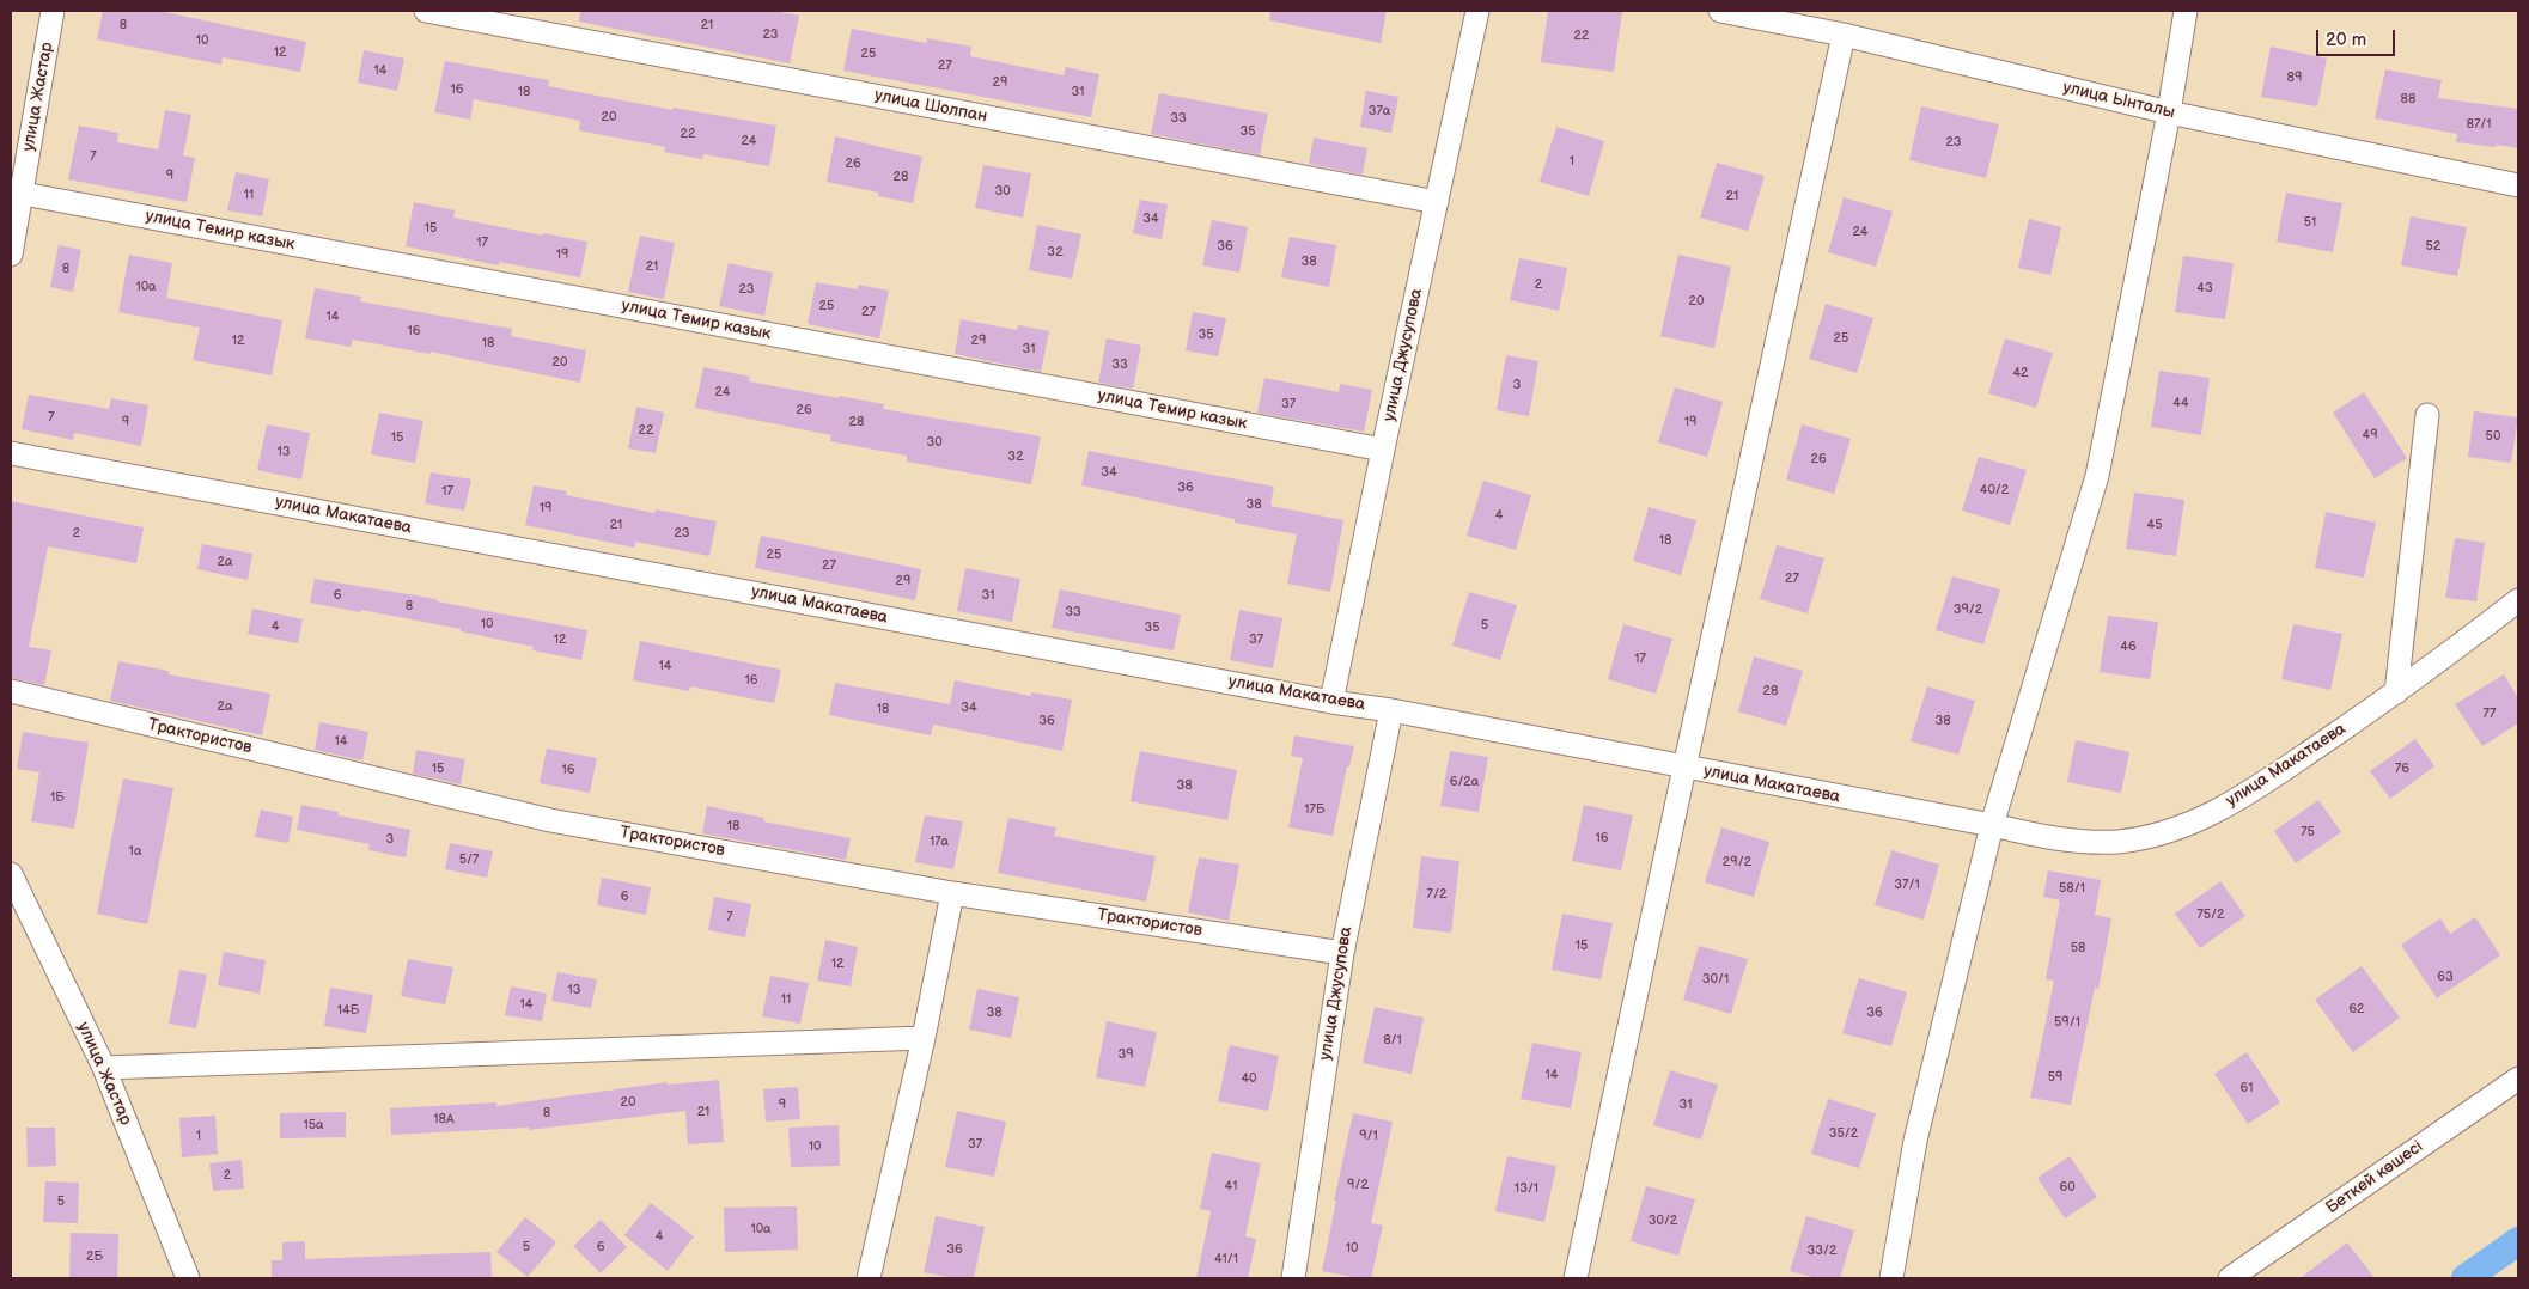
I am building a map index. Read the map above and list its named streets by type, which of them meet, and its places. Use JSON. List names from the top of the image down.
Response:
{
  "streets": {
    "street": [
      "улица Жастар",
      "улица Ынталы",
      "улица Шолпан",
      "улица Темир казык",
      "улица Джусупова",
      "улица Макатаева",
      "Трактористов",
      "Беткей көшесі"
    ]
  },
  "crossings": [
    ["улица Жастар", "улица Темир казык"],
    ["улица Шолпан", "улица Джусупова"],
    ["улица Темир казык", "улица Джусупова"],
    ["улица Джусупова", "улица Макатаева"],
    ["улица Джусупова", "Трактористов"]
  ],
  "house_numbers": [
    "8",
    "21",
    "23",
    "22",
    "10",
    "12",
    "25",
    "27",
    "14",
    "89",
    "29",
    "16",
    "18",
    "31",
    "88",
    "37а",
    "20",
    "33",
    "87/1",
    "35",
    "22",
    "24",
    "23",
    "7",
    "1",
    "26",
    "9",
    "28",
    "30",
    "11",
    "21",
    "34",
    "51",
    "15",
    "24",
    "17",
    "36",
    "52",
    "32",
    "19",
    "38",
    "21",
    "8",
    "2",
    "10а",
    "43",
    "23",
    "20",
    "25",
    "27",
    "14",
    "16",
    "35",
    "25",
    "12",
    "29",
    "18",
    "31",
    "20",
    "33",
    "42",
    "3",
    "24",
    "44",
    "37",
    "26",
    "7",
    "9",
    "28",
    "19",
    "22",
    "49",
    "50",
    "15",
    "30",
    "13",
    "32",
    "26",
    "34",
    "36",
    "40/2",
    "17",
    "38",
    "19",
    "4",
    "21",
    "45",
    "2",
    "23",
    "18",
    "25",
    "2а",
    "27",
    "27",
    "29",
    "6",
    "31",
    "8",
    "39/2",
    "33",
    "10",
    "5",
    "4",
    "35",
    "12",
    "37",
    "46",
    "17",
    "14",
    "16",
    "28",
    "2а",
    "34",
    "18",
    "77",
    "36",
    "38",
    "14",
    "15",
    "76",
    "16",
    "6/2а",
    "38",
    "1Б",
    "17Б",
    "18",
    "75",
    "16",
    "3",
    "17а",
    "1а",
    "5/7",
    "29/2",
    "37/1",
    "58/1",
    "7/2",
    "6",
    "75/2",
    "7",
    "15",
    "58",
    "12",
    "63",
    "30/1",
    "13",
    "11",
    "14",
    "62",
    "14Б",
    "38",
    "36",
    "59/1",
    "8/1",
    "39",
    "14",
    "59",
    "40",
    "61",
    "20",
    "9",
    "31",
    "21",
    "8",
    "18А",
    "15а",
    "35/2",
    "1",
    "9/1",
    "37",
    "10",
    "2",
    "9/2",
    "41",
    "60",
    "13/1",
    "5",
    "30/2",
    "10а",
    "4",
    "5",
    "6",
    "10",
    "36",
    "33/2",
    "2Б",
    "41/1"
  ],
  "scale_bar": "20 m"
}
